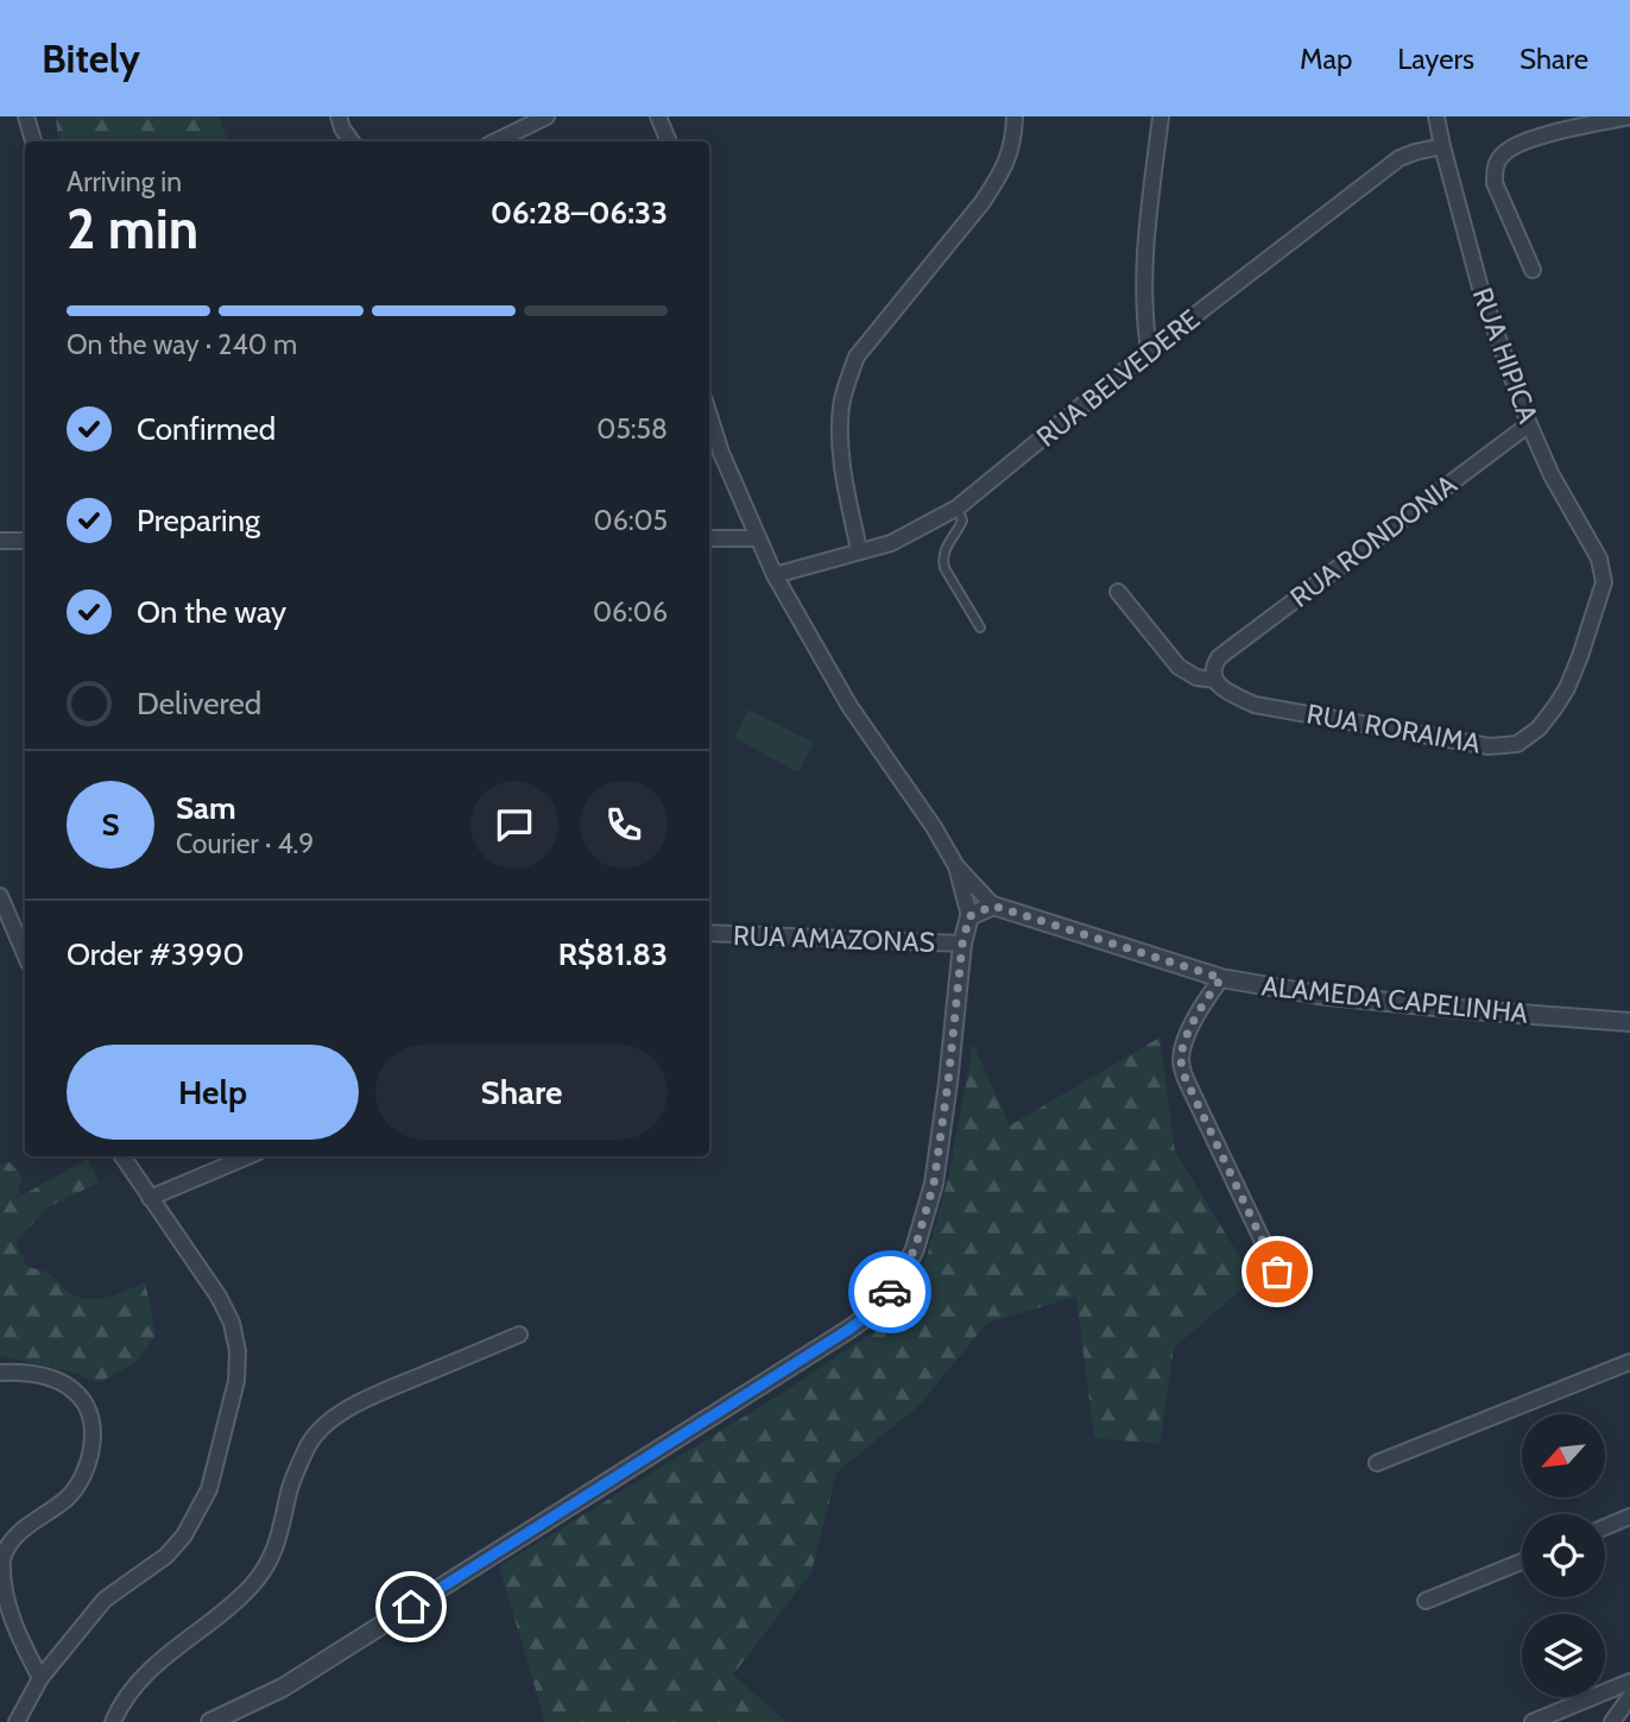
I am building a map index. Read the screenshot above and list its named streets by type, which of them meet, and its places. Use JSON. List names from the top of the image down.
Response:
{
  "streets": {
    "street": [
      "RUA HIPICA",
      "RUA BELVEDERE",
      "RUA RONDONIA",
      "RUA RORAIMA",
      "RUA AMAZONAS",
      "ALAMEDA CAPELINHA"
    ]
  },
  "crossings": [
    ["RUA HIPICA", "RUA BELVEDERE"],
    ["RUA HIPICA", "RUA RONDONIA"],
    ["RUA HIPICA", "RUA RORAIMA"],
    ["RUA RONDONIA", "RUA RORAIMA"]
  ],
  "north": "bottom left",
  "page": {
    "header": "Bitely",
    "nav": ["Map", "Layers", "Share"],
    "heading": ["2 min", "Arriving in", "06:28–06:33"],
    "panel": [
      "Sam",
      "Courier · 4.9",
      "Order #3990",
      "R$81.83"
    ],
    "bar": "On the way · 240 m",
    "list": [
      ["Confirmed", "05:58"],
      ["Preparing", "06:05"],
      ["On the way", "06:06"],
      "Delivered"
    ],
    "round": "S",
    "buttons": ["Help", "Share"]
  }
}
